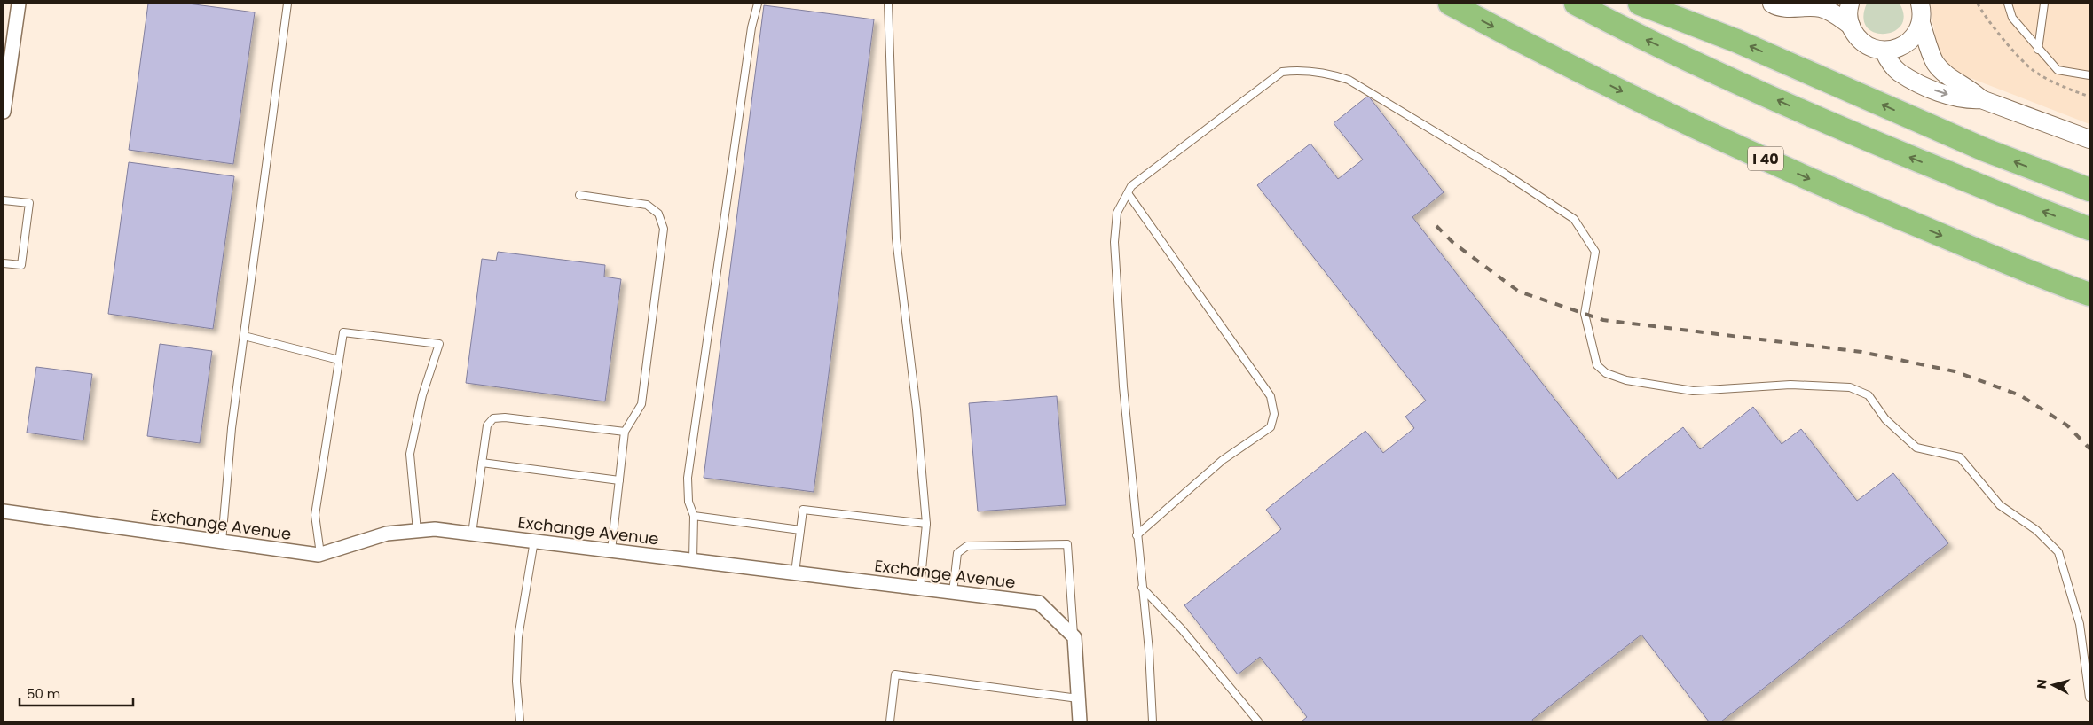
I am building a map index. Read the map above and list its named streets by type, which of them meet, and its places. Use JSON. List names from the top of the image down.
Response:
{
  "streets": {
    "highway": ["I 40"],
    "street": ["Exchange Avenue"]
  },
  "scale_bar": "50 m",
  "north": "left"
}
